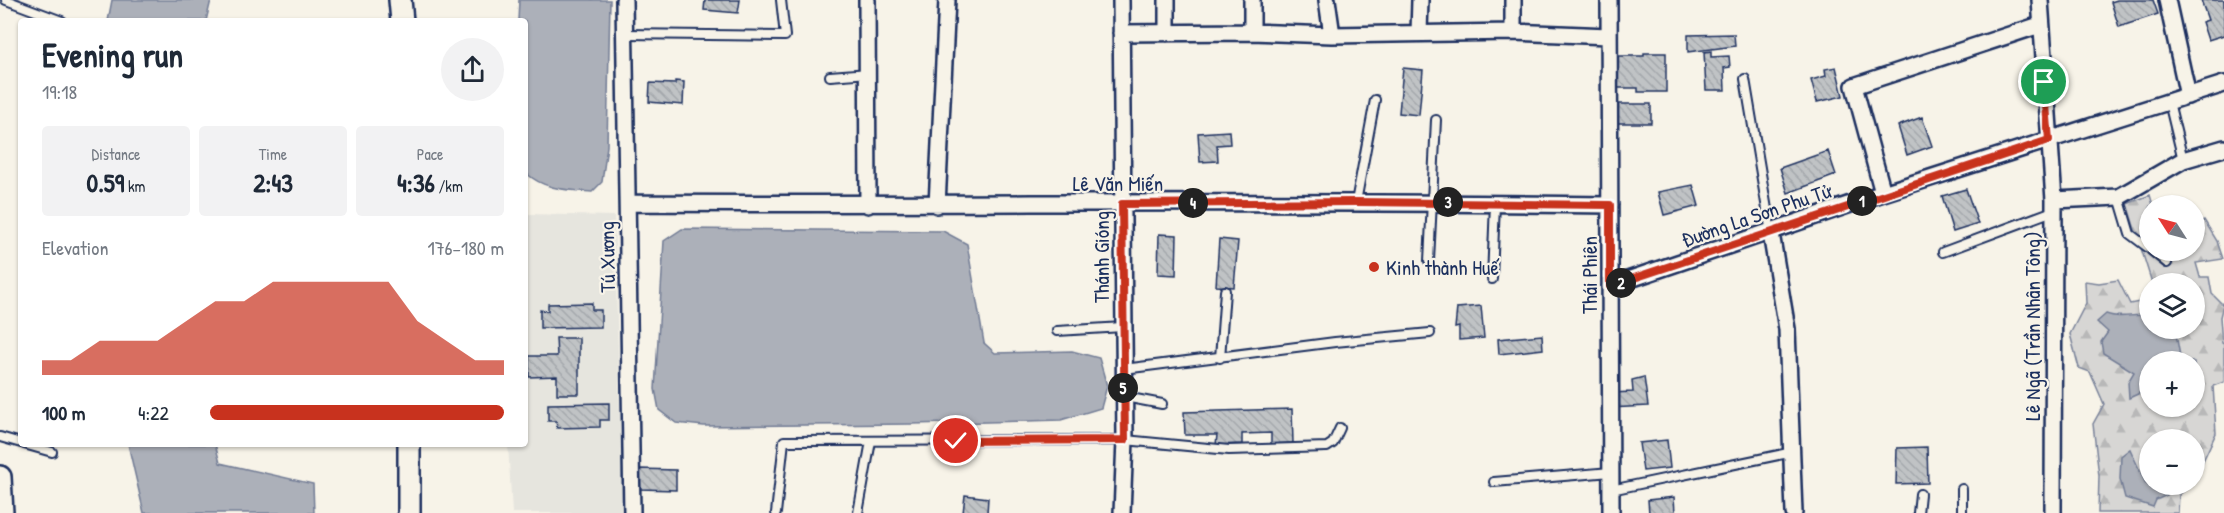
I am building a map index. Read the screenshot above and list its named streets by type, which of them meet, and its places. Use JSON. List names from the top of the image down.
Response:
{
  "streets": {
    "street": [
      "Lê Văn Miến",
      "Đường La Sơn Phu Tử",
      "Tú Xương",
      "Thánh Gióng",
      "Thái Phiên",
      "Lê Ngã (Trần Nhân Tông)"
    ]
  },
  "crossings": [
    ["Lê Văn Miến", "Tú Xương"],
    ["Lê Văn Miến", "Thánh Gióng"],
    ["Lê Văn Miến", "Thái Phiên"],
    ["Đường La Sơn Phu Tử", "Thái Phiên"],
    ["Đường La Sơn Phu Tử", "Lê Ngã (Trần Nhân Tông)"]
  ],
  "places": ["Kinh thành Huế"],
  "north": "top left",
  "page": {
    "heading": ["Evening run", "19:18"],
    "stats": [
      ["Distance", "0.59 km"],
      ["Time", "2:43"],
      ["Pace", "4:36 /km"]
    ],
    "pins": [
      "1",
      "3",
      "4",
      "2",
      "5"
    ],
    "map_buttons": ["+", "−"],
    "chart": ["Elevation", "176–180 m"],
    "list": [
      {
        "name": "100 m",
        "note": "4:22"
      }
    ]
  }
}
